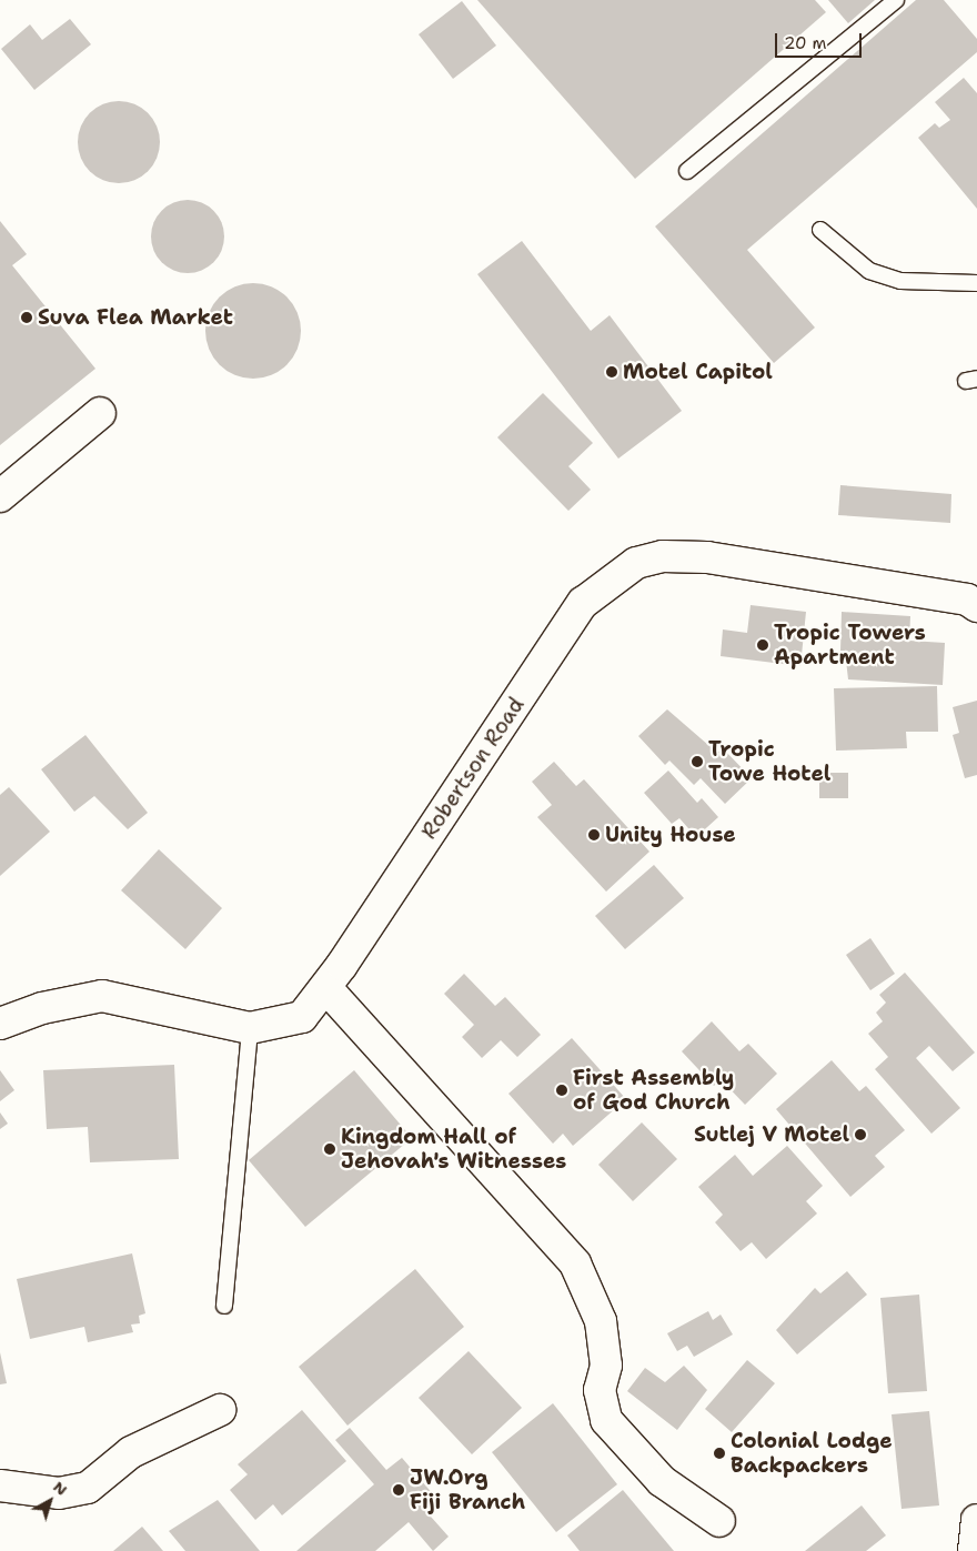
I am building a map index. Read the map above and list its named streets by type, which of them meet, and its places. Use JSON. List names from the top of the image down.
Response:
{
  "streets": {
    "street": ["Robertson Road"]
  },
  "places": [
    "Suva Flea Market",
    "Motel Capitol",
    "Tropic Towers Apartment",
    "Tropic Towe Hotel",
    "Unity House",
    "First Assembly of God Church",
    "Sutlej V Motel",
    "Kingdom Hall of Jehovah's Witnesses",
    "Colonial Lodge Backpackers",
    "JW.Org Fiji Branch"
  ],
  "scale_bar": "20 m",
  "north": "top right"
}
